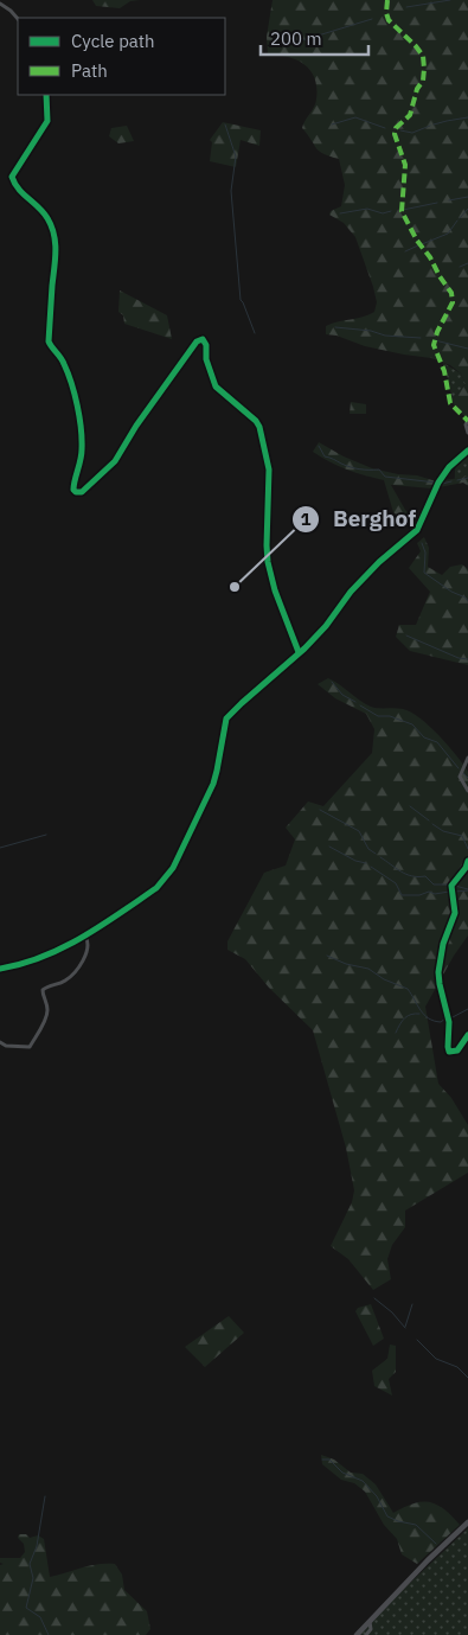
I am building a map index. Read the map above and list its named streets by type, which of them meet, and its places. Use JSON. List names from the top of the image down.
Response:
{
  "places": ["Berghof"],
  "legend": ["Cycle path", "Path"],
  "scale_bar": "200 m"
}
